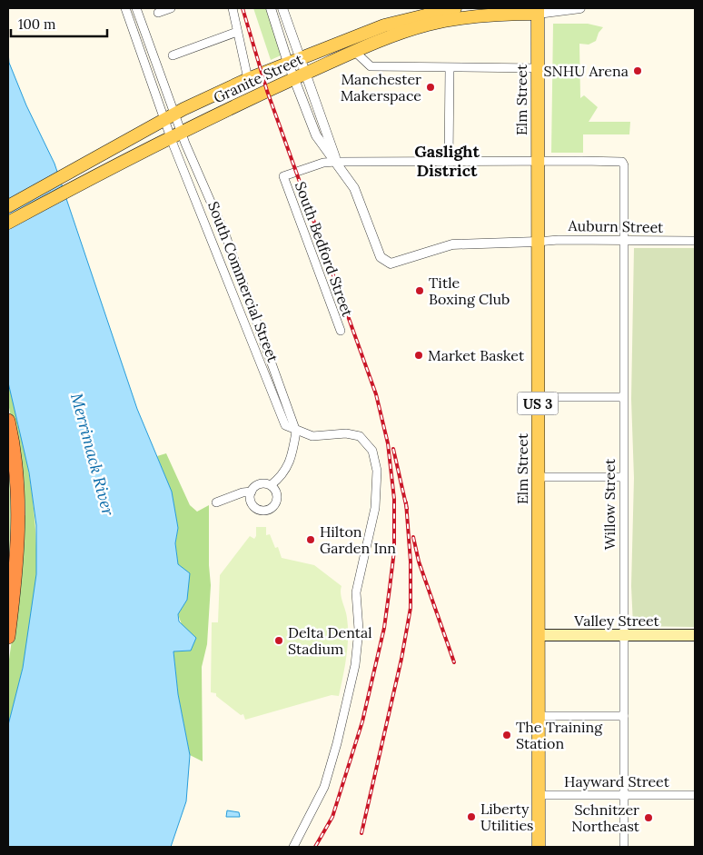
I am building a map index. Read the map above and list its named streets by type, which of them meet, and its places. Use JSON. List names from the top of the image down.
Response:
{
  "streets": {
    "main road": [
      "Granite Street",
      "Elm Street",
      "US 3",
      "Valley Street"
    ],
    "street": [
      "Auburn Street",
      "South Bedford Street",
      "South Commercial Street",
      "Willow Street",
      "Hayward Street"
    ]
  },
  "crossings": [
    ["Granite Street", "Elm Street"],
    ["Granite Street", "South Commercial Street"],
    ["Elm Street", "Auburn Street"],
    ["Elm Street", "Willow Street"],
    ["Elm Street", "Valley Street"],
    ["Elm Street", "Hayward Street"],
    ["Auburn Street", "Willow Street"],
    ["Willow Street", "Valley Street"],
    ["Willow Street", "Hayward Street"]
  ],
  "districts": ["Gaslight District"],
  "water": ["Merrimack River"],
  "places": [
    "SNHU Arena",
    "Manchester Makerspace",
    "Title Boxing Club",
    "Market Basket",
    "Hilton Garden Inn",
    "Delta Dental Stadium",
    "The Training Station",
    "Liberty Utilities",
    "Schnitzer Northeast"
  ],
  "scale_bar": "100 m"
}
